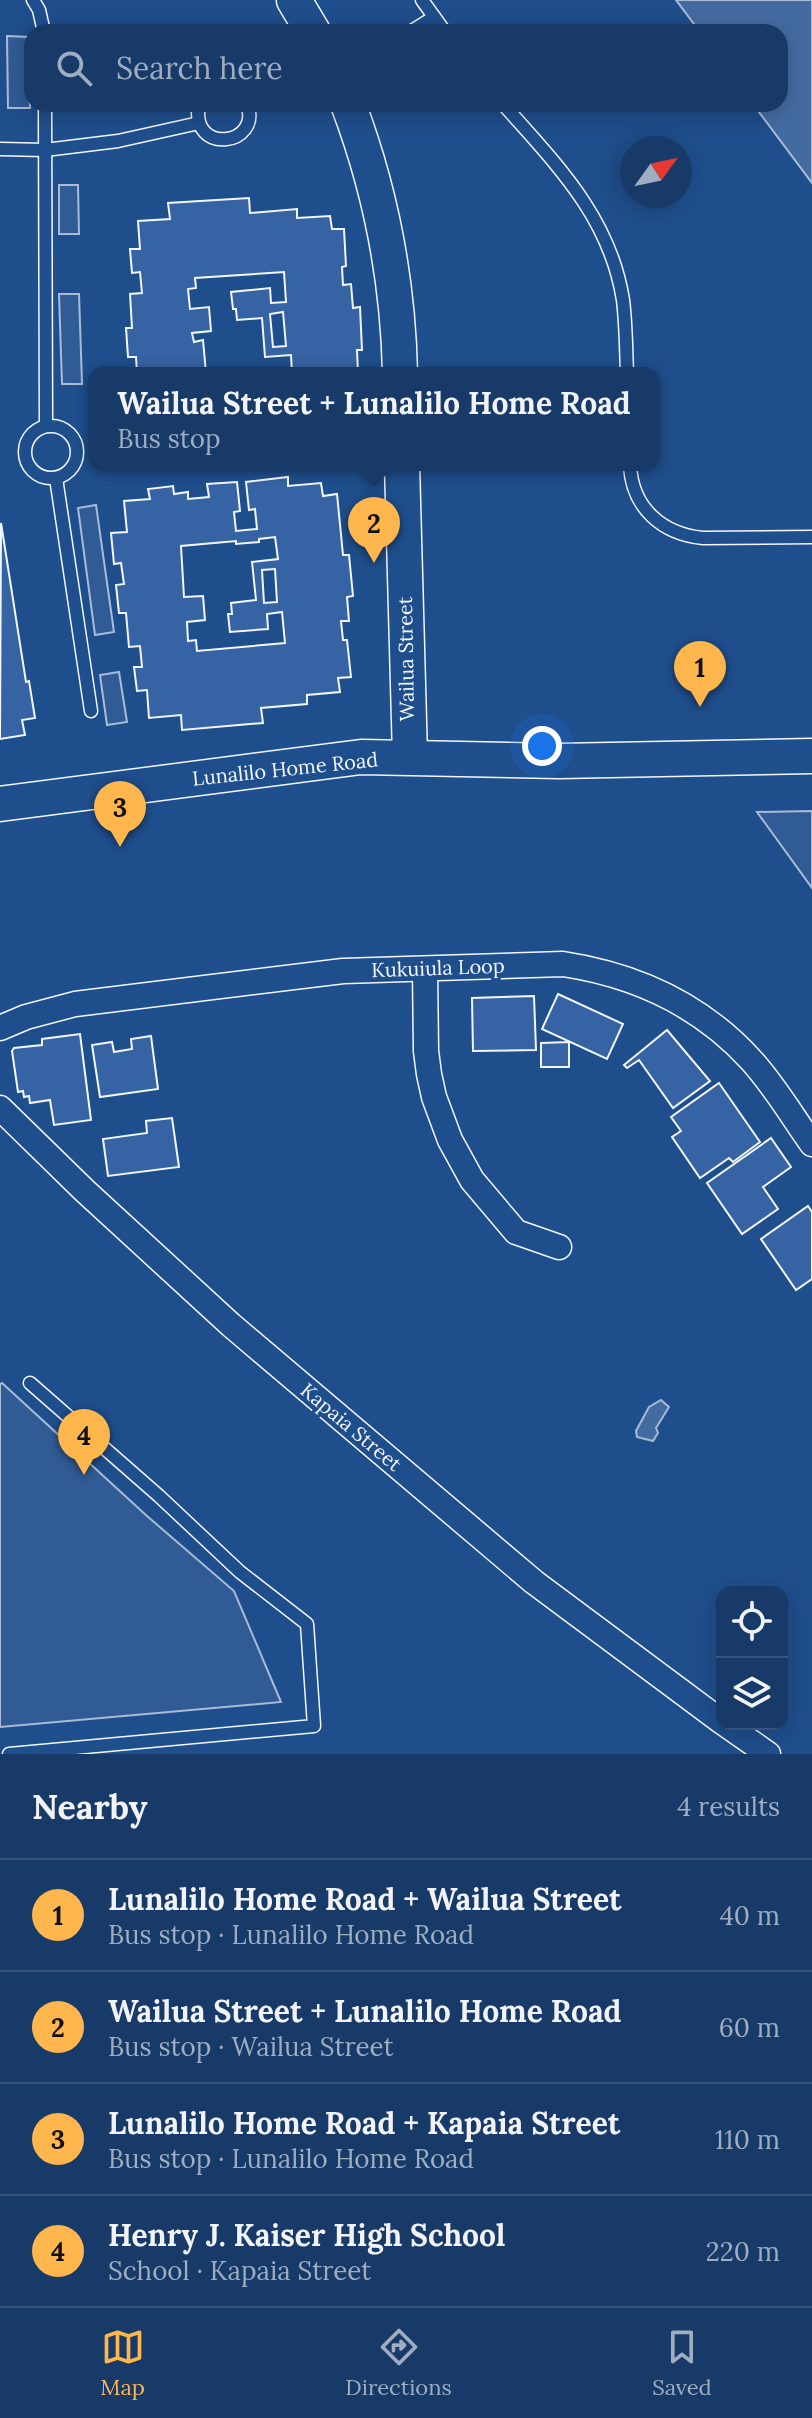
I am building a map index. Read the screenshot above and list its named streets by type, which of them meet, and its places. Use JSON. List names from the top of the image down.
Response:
{
  "streets": {
    "main road": ["Wailua Street", "Lunalilo Home Road"],
    "street": ["Kukuiula Loop", "Kapaia Street"]
  },
  "crossings": [
    ["Wailua Street", "Lunalilo Home Road"]
  ],
  "north": "top right",
  "page": {
    "search": "Search here",
    "popup": ["Wailua Street + Lunalilo Home Road", "Bus stop"],
    "pins": [
      "2",
      "1",
      "3",
      "4"
    ],
    "heading": ["Nearby", "4 results"],
    "list": [
      {
        "mark": "1",
        "name": "Lunalilo Home Road + Wailua Street",
        "note": "Bus stop · Lunalilo Home Road",
        "value": "40 m"
      },
      {
        "mark": "2",
        "name": "Wailua Street + Lunalilo Home Road",
        "note": "Bus stop · Wailua Street",
        "value": "60 m"
      },
      {
        "mark": "3",
        "name": "Lunalilo Home Road + Kapaia Street",
        "note": "Bus stop · Lunalilo Home Road",
        "value": "110 m"
      },
      {
        "mark": "4",
        "name": "Henry J. Kaiser High School",
        "note": "School · Kapaia Street",
        "value": "220 m"
      }
    ],
    "nav": ["Map", "Directions", "Saved"]
  }
}
